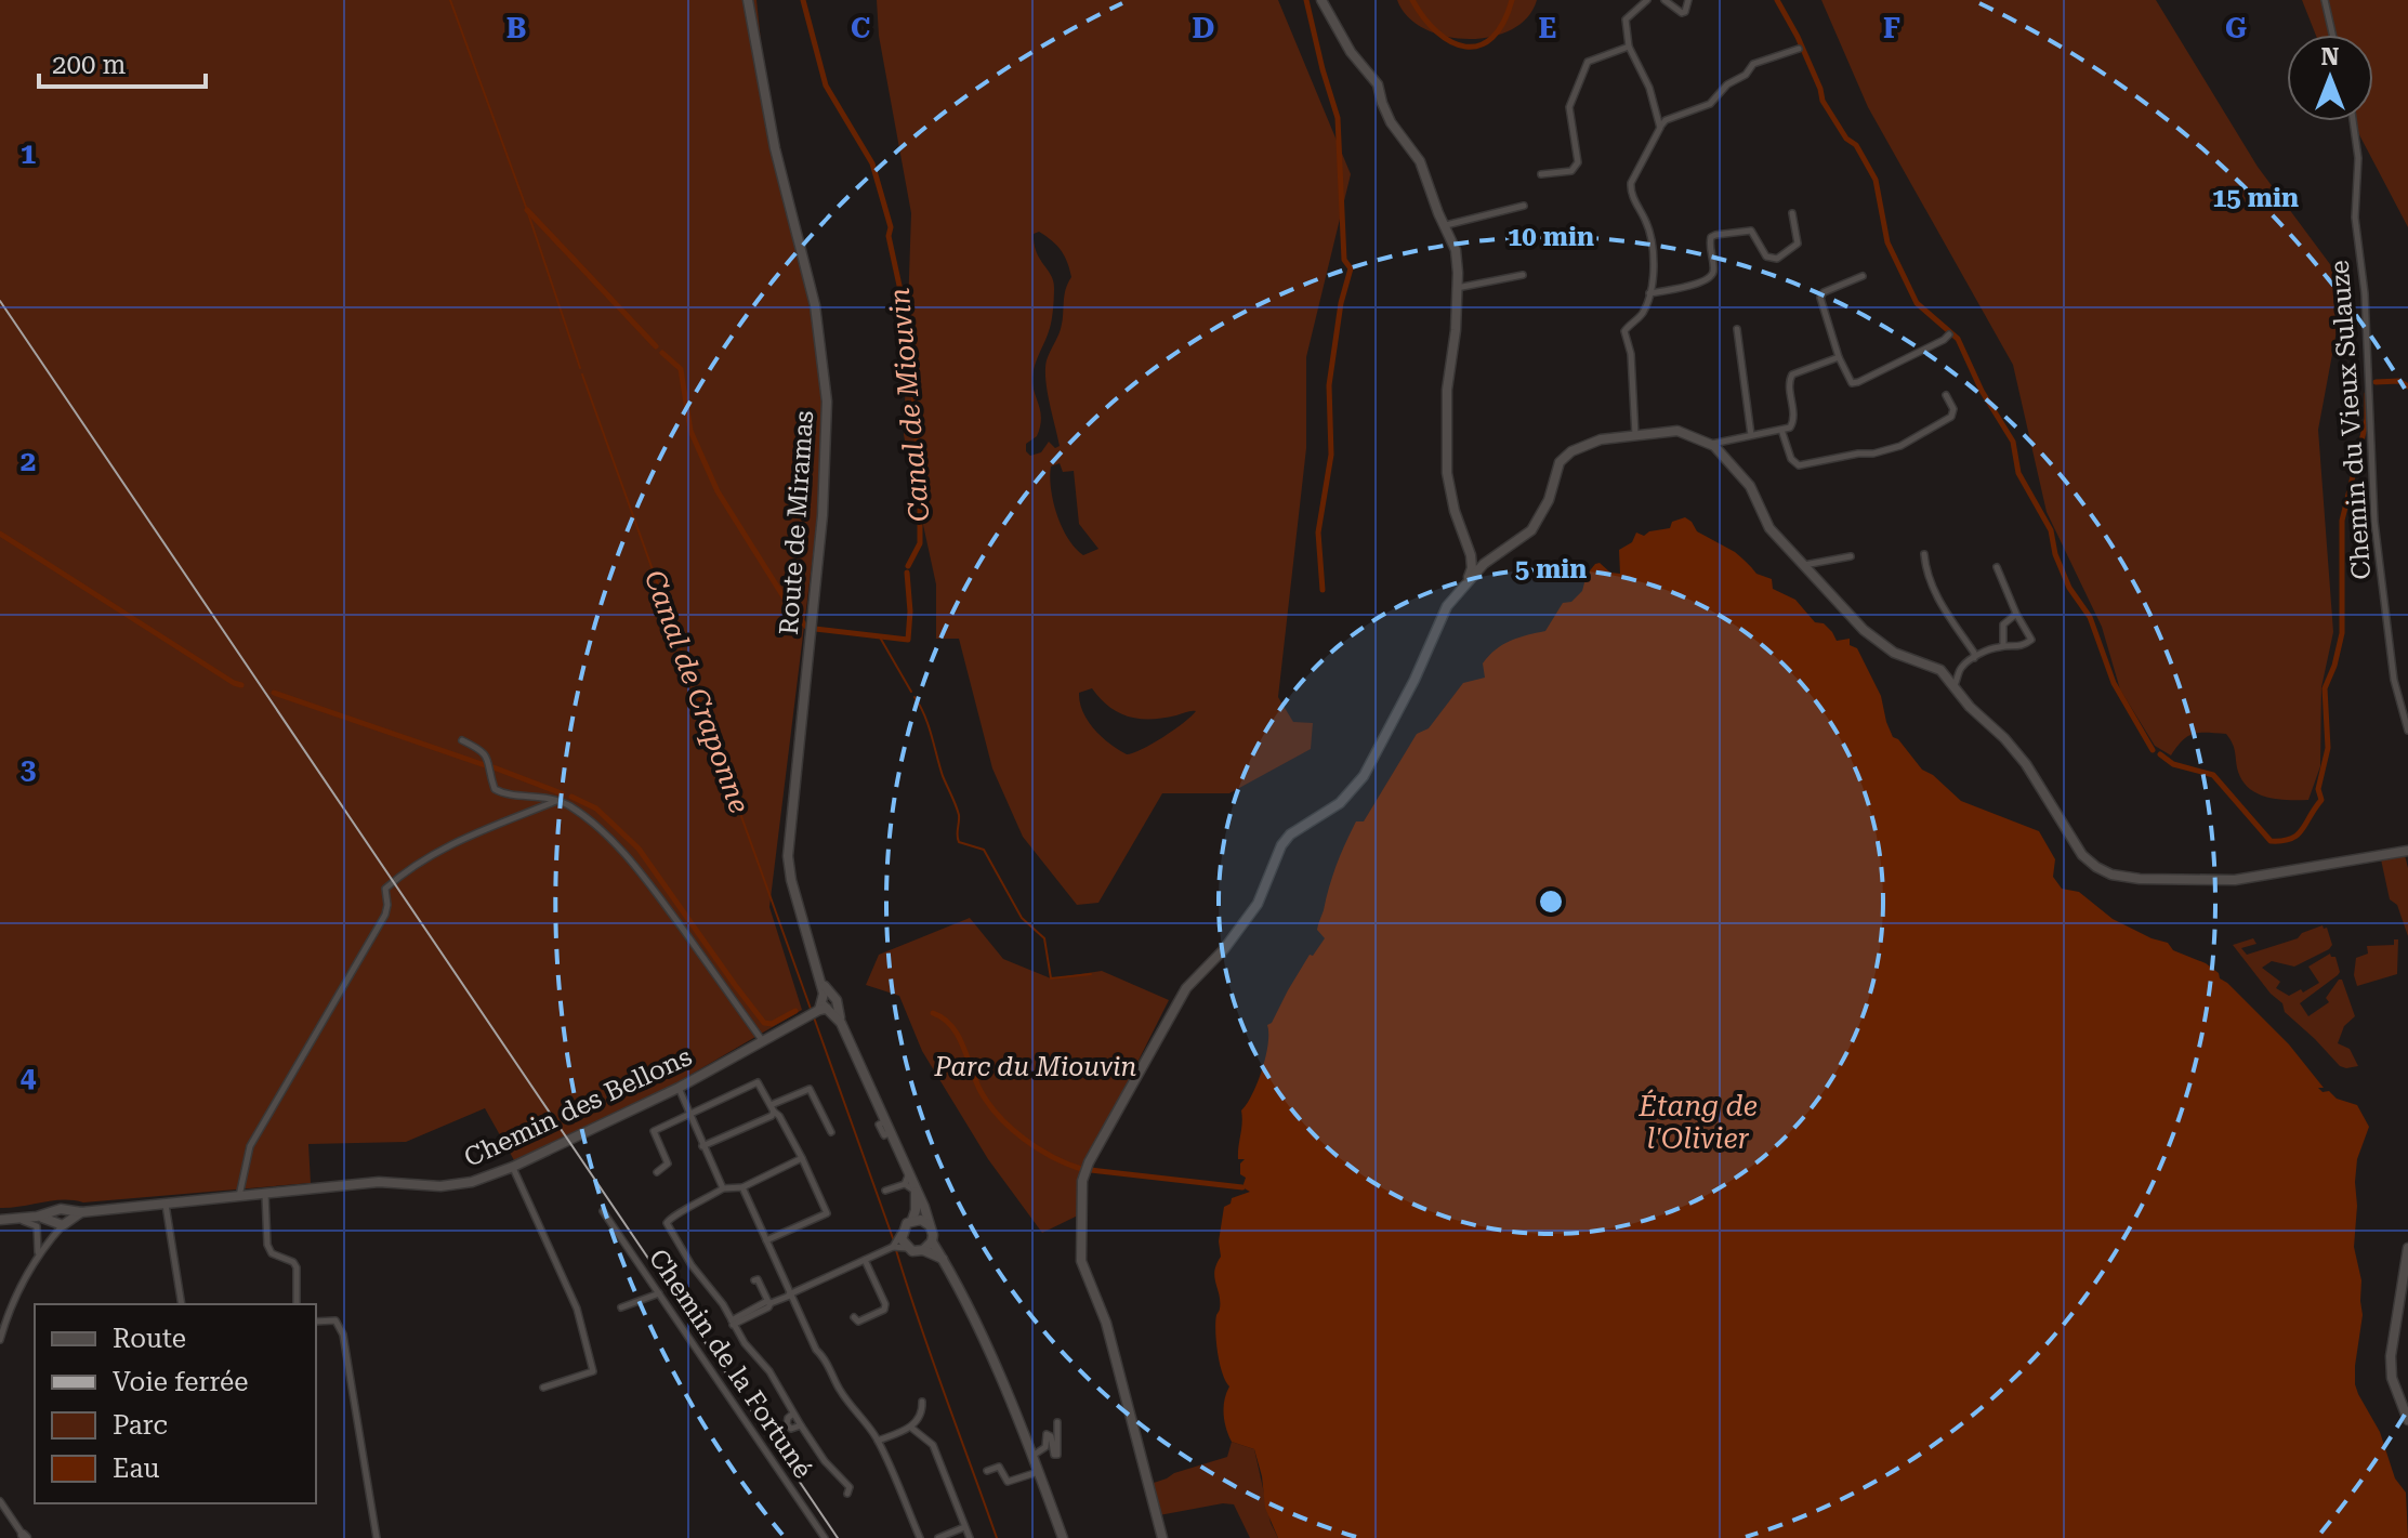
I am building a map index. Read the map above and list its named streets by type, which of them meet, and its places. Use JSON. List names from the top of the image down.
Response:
{
  "streets": {
    "street": [
      "Chemin du Vieux Sulauze",
      "Route de Miramas",
      "Chemin des Bellons",
      "Chemin de la Fortuné"
    ]
  },
  "crossings": [
    ["Route de Miramas", "Chemin des Bellons"]
  ],
  "water": ["Canal de Miouvin", "Canal de Craponne", "Étang de l'Olivier"],
  "parks": ["Parc du Miouvin"],
  "legend": [
    "Route",
    "Voie ferrée",
    "Parc",
    "Eau"
  ],
  "scale_bar": "200 m",
  "north": "top",
  "grid": {
    "columns": [
      "B",
      "C",
      "D",
      "E",
      "F",
      "G"
    ],
    "rows": [
      "1",
      "2",
      "3",
      "4"
    ]
  },
  "rings": ["15 min", "10 min", "5 min"]
}
